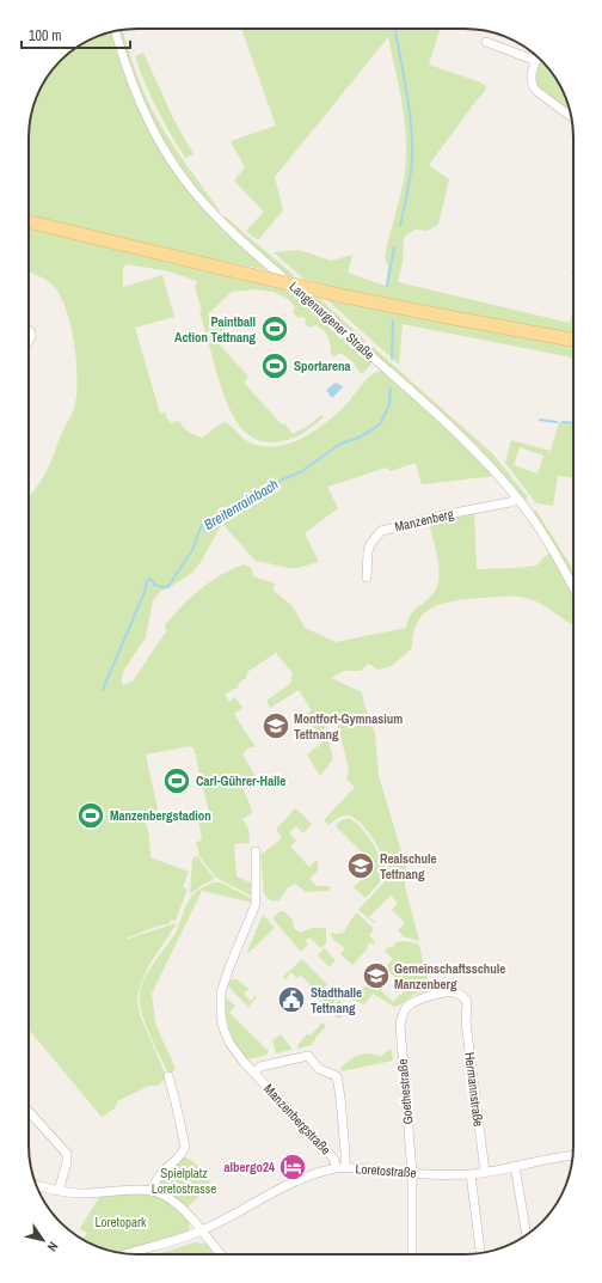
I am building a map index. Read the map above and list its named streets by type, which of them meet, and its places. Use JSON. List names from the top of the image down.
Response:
{
  "streets": {
    "street": [
      "Langenargener Straße",
      "Manzenberg",
      "Hermannstraße",
      "Goethestraße",
      "Manzenbergstraße",
      "Loretostraße"
    ]
  },
  "crossings": [
    ["Langenargener Straße", "Manzenberg"],
    ["Hermannstraße", "Goethestraße"],
    ["Hermannstraße", "Loretostraße"],
    ["Goethestraße", "Loretostraße"],
    ["Manzenbergstraße", "Loretostraße"]
  ],
  "water": ["Breitenrainbach"],
  "parks": ["Spielplatz Loretostrasse", "Loretopark"],
  "places": {
    "sports": [
      "Paintball Action Tettnang",
      "Sportarena",
      "Carl-Gührer-Halle",
      "Manzenbergstadion"
    ],
    "school or university": ["Montfort-Gymnasium Tettnang", "Realschule Tettnang", "Gemeinschaftsschule Manzenberg"],
    "public building": ["Stadthalle Tettnang"],
    "hotel": ["albergo24"]
  },
  "scale_bar": "100 m",
  "north": "bottom right"
}
